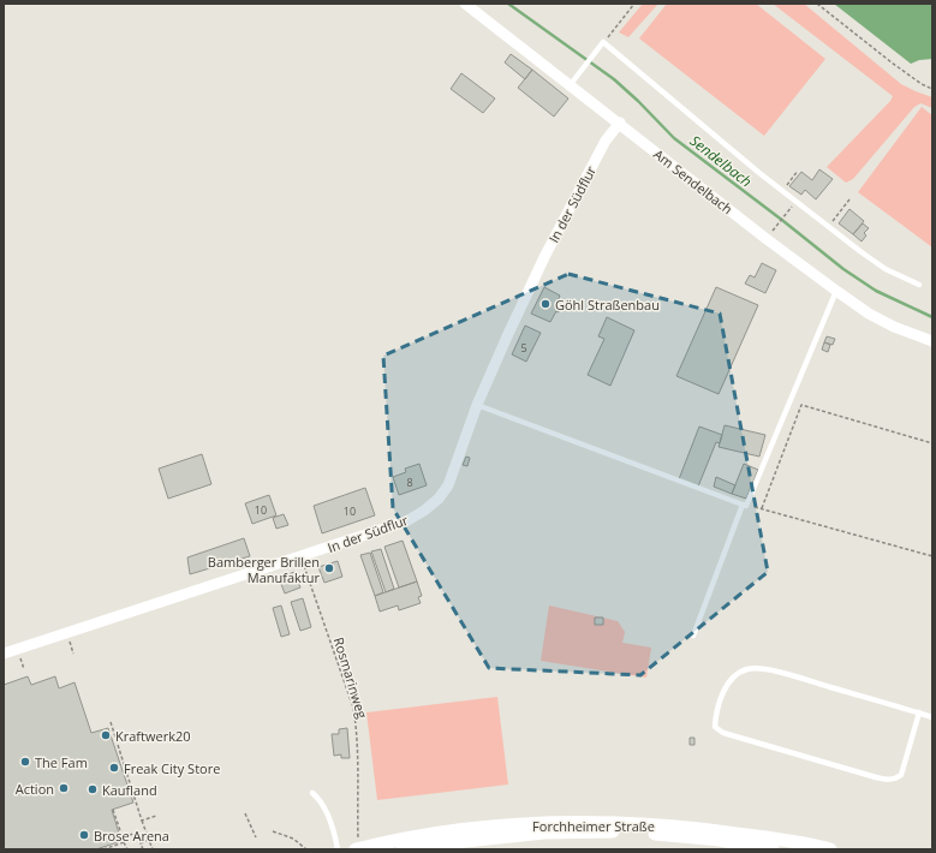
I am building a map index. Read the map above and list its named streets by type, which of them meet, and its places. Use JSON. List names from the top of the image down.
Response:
{
  "streets": {
    "street": ["Am Sendelbach", "In der Südflur", "Forchheimer Straße"],
    "path": ["Rosmarinweg"]
  },
  "crossings": [
    ["Am Sendelbach", "In der Südflur"],
    ["In der Südflur", "Rosmarinweg"],
    ["Rosmarinweg", "Forchheimer Straße"]
  ],
  "water": ["Sendelbach"],
  "places": [
    "Göhl Straßenbau",
    "Bamberger Brillen Manufaktur",
    "Kraftwerk20",
    "The Fam",
    "Freak City Store",
    "Action",
    "Kaufland",
    "Brose Arena"
  ],
  "house_numbers": [
    "5",
    "8",
    "10",
    "10"
  ]
}
